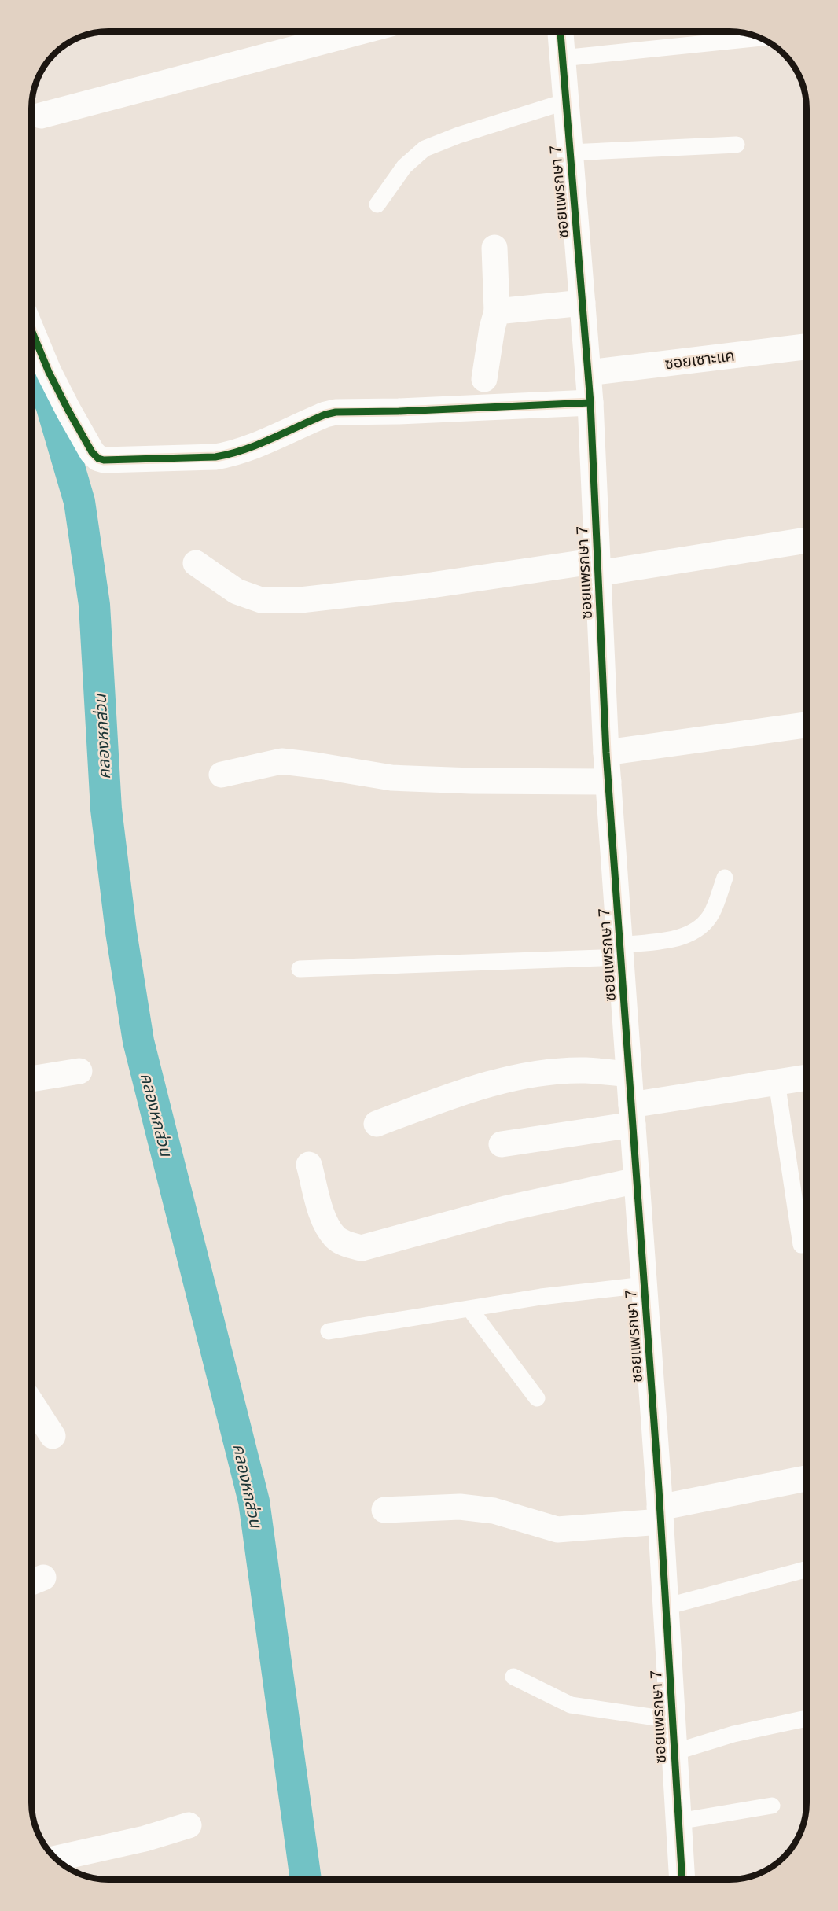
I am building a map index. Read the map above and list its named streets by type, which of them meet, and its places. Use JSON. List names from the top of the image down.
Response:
{
  "streets": {
    "street": ["ซอยแพรกษา 7", "ซอยเซาะแค"]
  },
  "crossings": [
    ["ซอยแพรกษา 7", "ซอยเซาะแค"]
  ],
  "water": ["คลองหกส่วน"]
}
